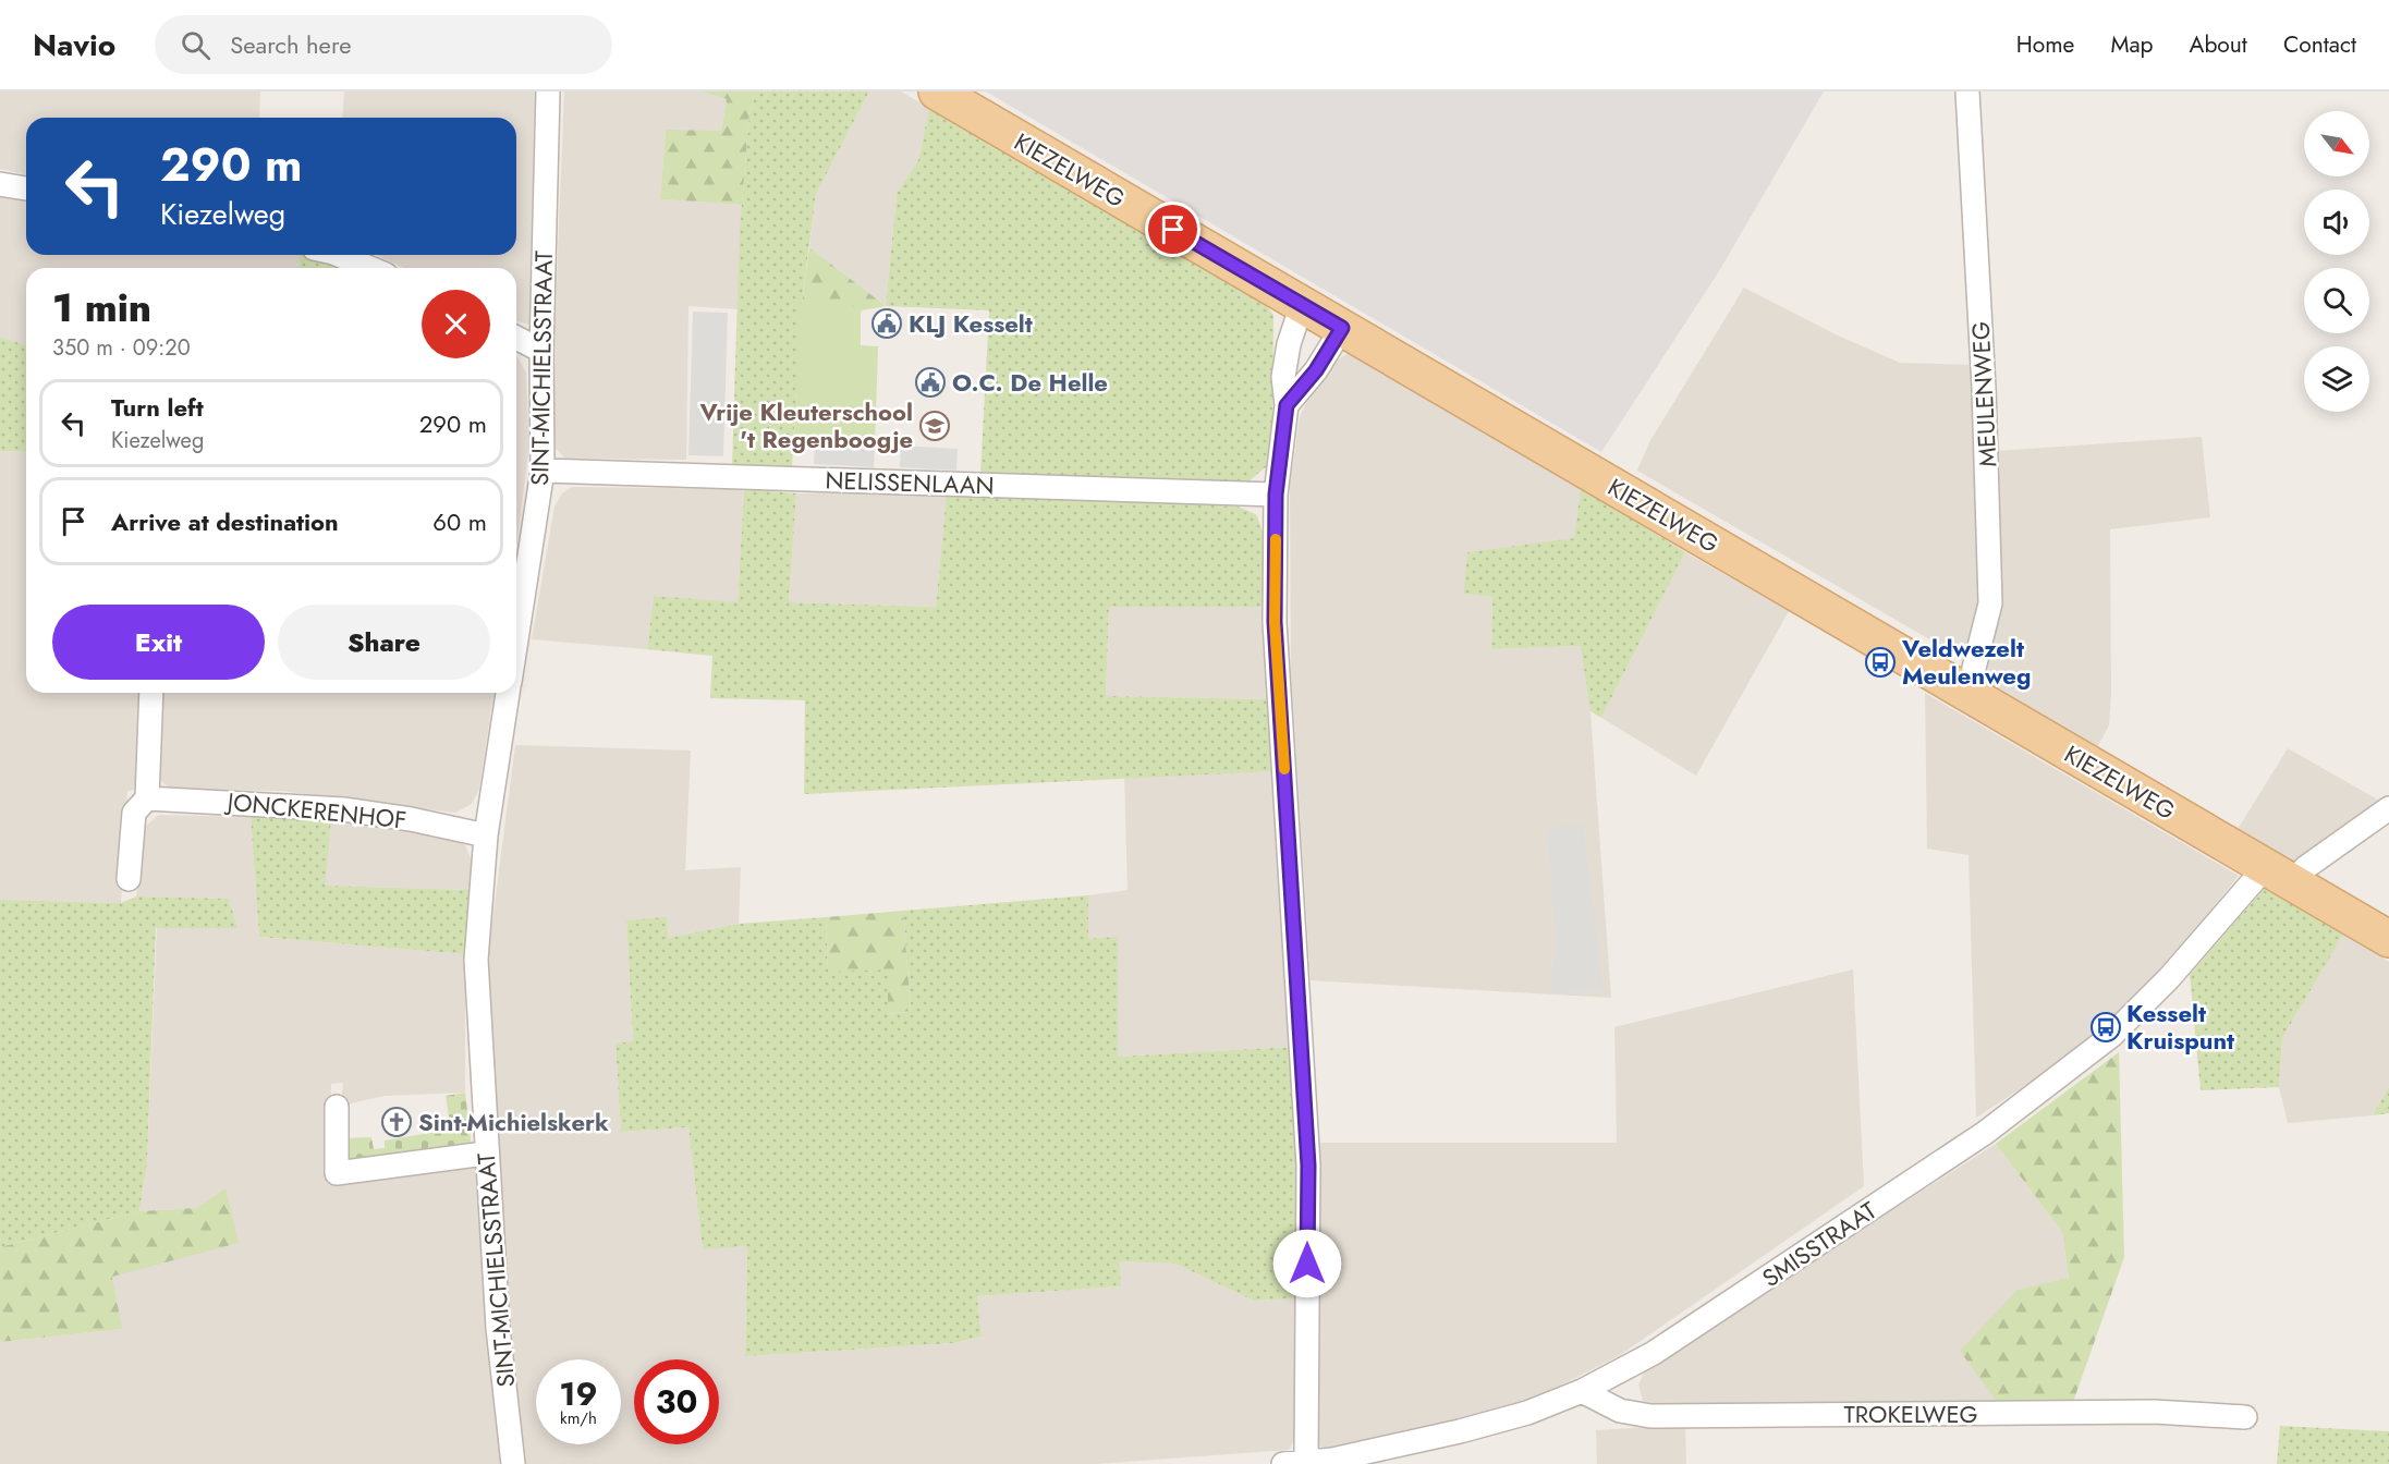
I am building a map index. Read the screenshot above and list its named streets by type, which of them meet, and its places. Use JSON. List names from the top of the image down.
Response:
{
  "streets": {
    "main road": ["KIEZELWEG"],
    "street": [
      "SINT-MICHIELSSTRAAT",
      "MEULENWEG",
      "NELISSENLAAN",
      "JONCKERENHOF",
      "SMISSTRAAT",
      "TROKELWEG"
    ]
  },
  "crossings": [
    ["KIEZELWEG", "MEULENWEG"],
    ["KIEZELWEG", "SMISSTRAAT"],
    ["SINT-MICHIELSSTRAAT", "NELISSENLAAN"],
    ["SINT-MICHIELSSTRAAT", "JONCKERENHOF"],
    ["SMISSTRAAT", "TROKELWEG"]
  ],
  "places": {
    "public building": ["KLJ Kesselt", "O.C. De Helle"],
    "school or university": ["Vrije Kleuterschool 't Regenboogje"],
    "bus stop": ["Veldwezelt Meulenweg", "Kesselt Kruispunt"],
    "church": ["Sint-Michielskerk"]
  },
  "north": "bottom right",
  "page": {
    "header": "Navio",
    "search": "Search here",
    "nav": [
      "Home",
      "Map",
      "About",
      "Contact"
    ],
    "turn": ["290 m", "Kiezelweg"],
    "heading": ["1 min", "350 m · 09:20"],
    "list": [
      {
        "name": "Turn left",
        "note": "Kiezelweg",
        "value": "290 m"
      },
      {
        "name": "Arrive at destination",
        "value": "60 m"
      }
    ],
    "buttons": ["Exit", "Share"],
    "speed": "19 km/h",
    "limit": "30"
  }
}
